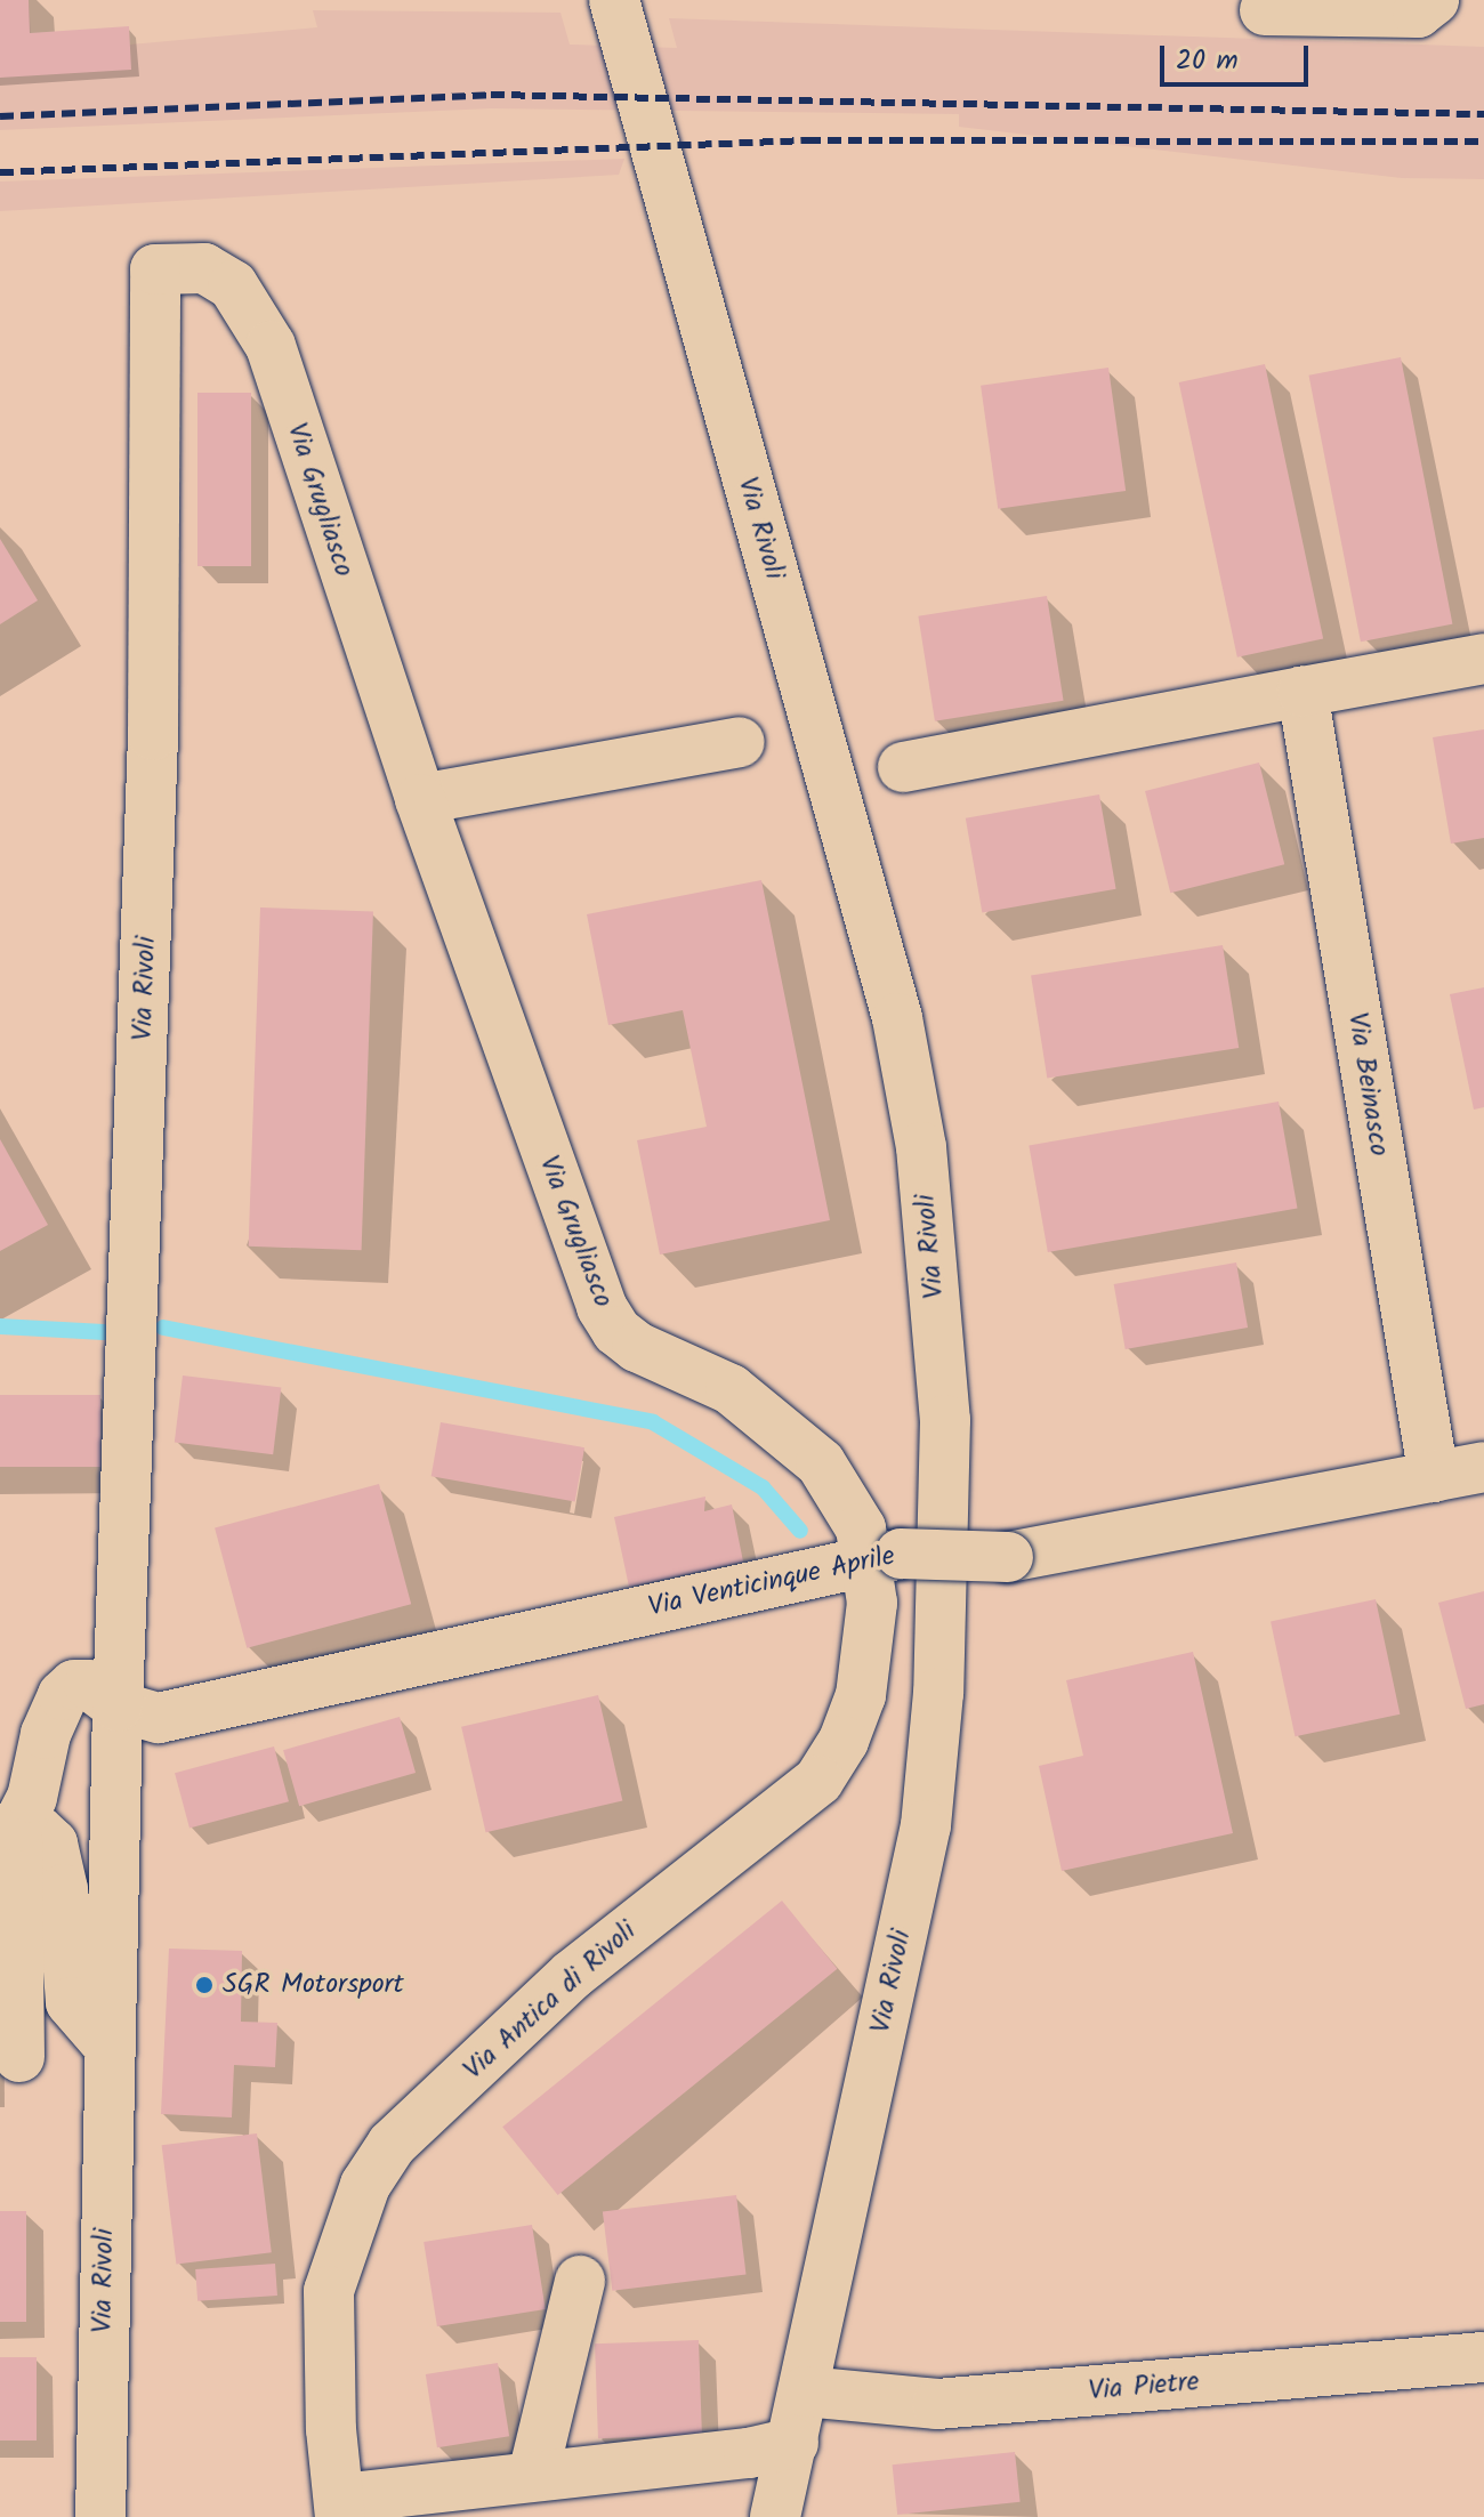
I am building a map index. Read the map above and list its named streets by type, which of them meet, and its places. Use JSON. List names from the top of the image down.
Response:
{
  "streets": {
    "street": [
      "Via Grugliasco",
      "Via Rivoli",
      "Via Beinasco",
      "Via Venticinque Aprile",
      "Via Antica di Rivoli",
      "Via Pietre"
    ]
  },
  "crossings": [
    ["Via Grugliasco", "Via Rivoli"],
    ["Via Grugliasco", "Via Venticinque Aprile"],
    ["Via Grugliasco", "Via Antica di Rivoli"],
    ["Via Rivoli", "Via Venticinque Aprile"],
    ["Via Rivoli", "Via Antica di Rivoli"],
    ["Via Rivoli", "Via Pietre"],
    ["Via Beinasco", "Via Venticinque Aprile"],
    ["Via Venticinque Aprile", "Via Antica di Rivoli"]
  ],
  "places": ["SGR Motorsport"],
  "scale_bar": "20 m"
}
